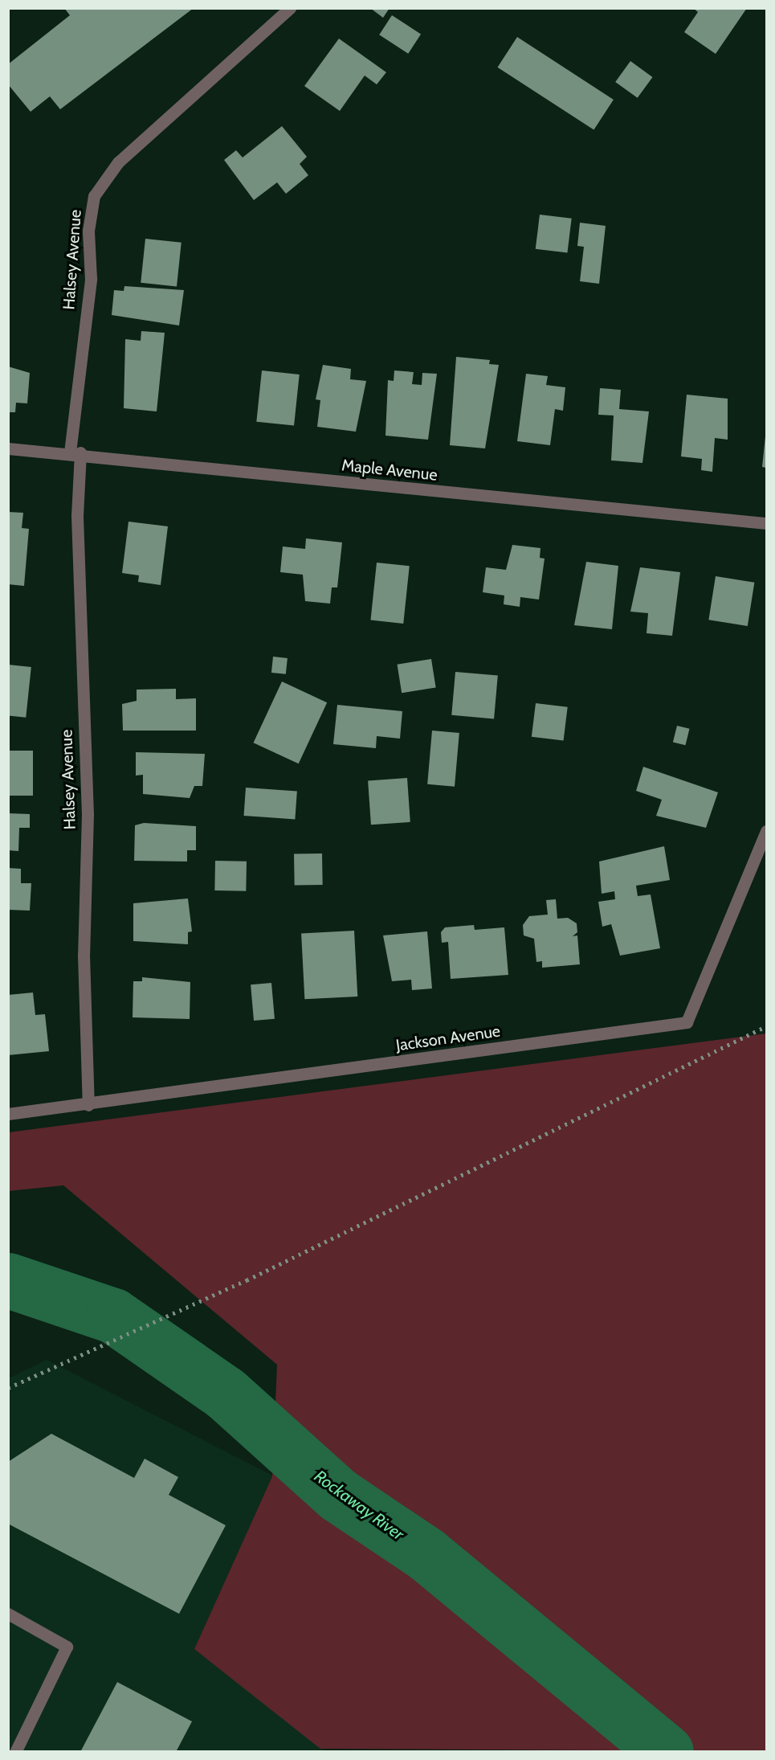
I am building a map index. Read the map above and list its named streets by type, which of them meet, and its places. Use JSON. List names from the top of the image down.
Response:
{
  "streets": {
    "street": ["Halsey Avenue", "Maple Avenue", "Jackson Avenue"]
  },
  "crossings": [
    ["Halsey Avenue", "Maple Avenue"],
    ["Halsey Avenue", "Jackson Avenue"]
  ],
  "water": ["Rockaway River"]
}
